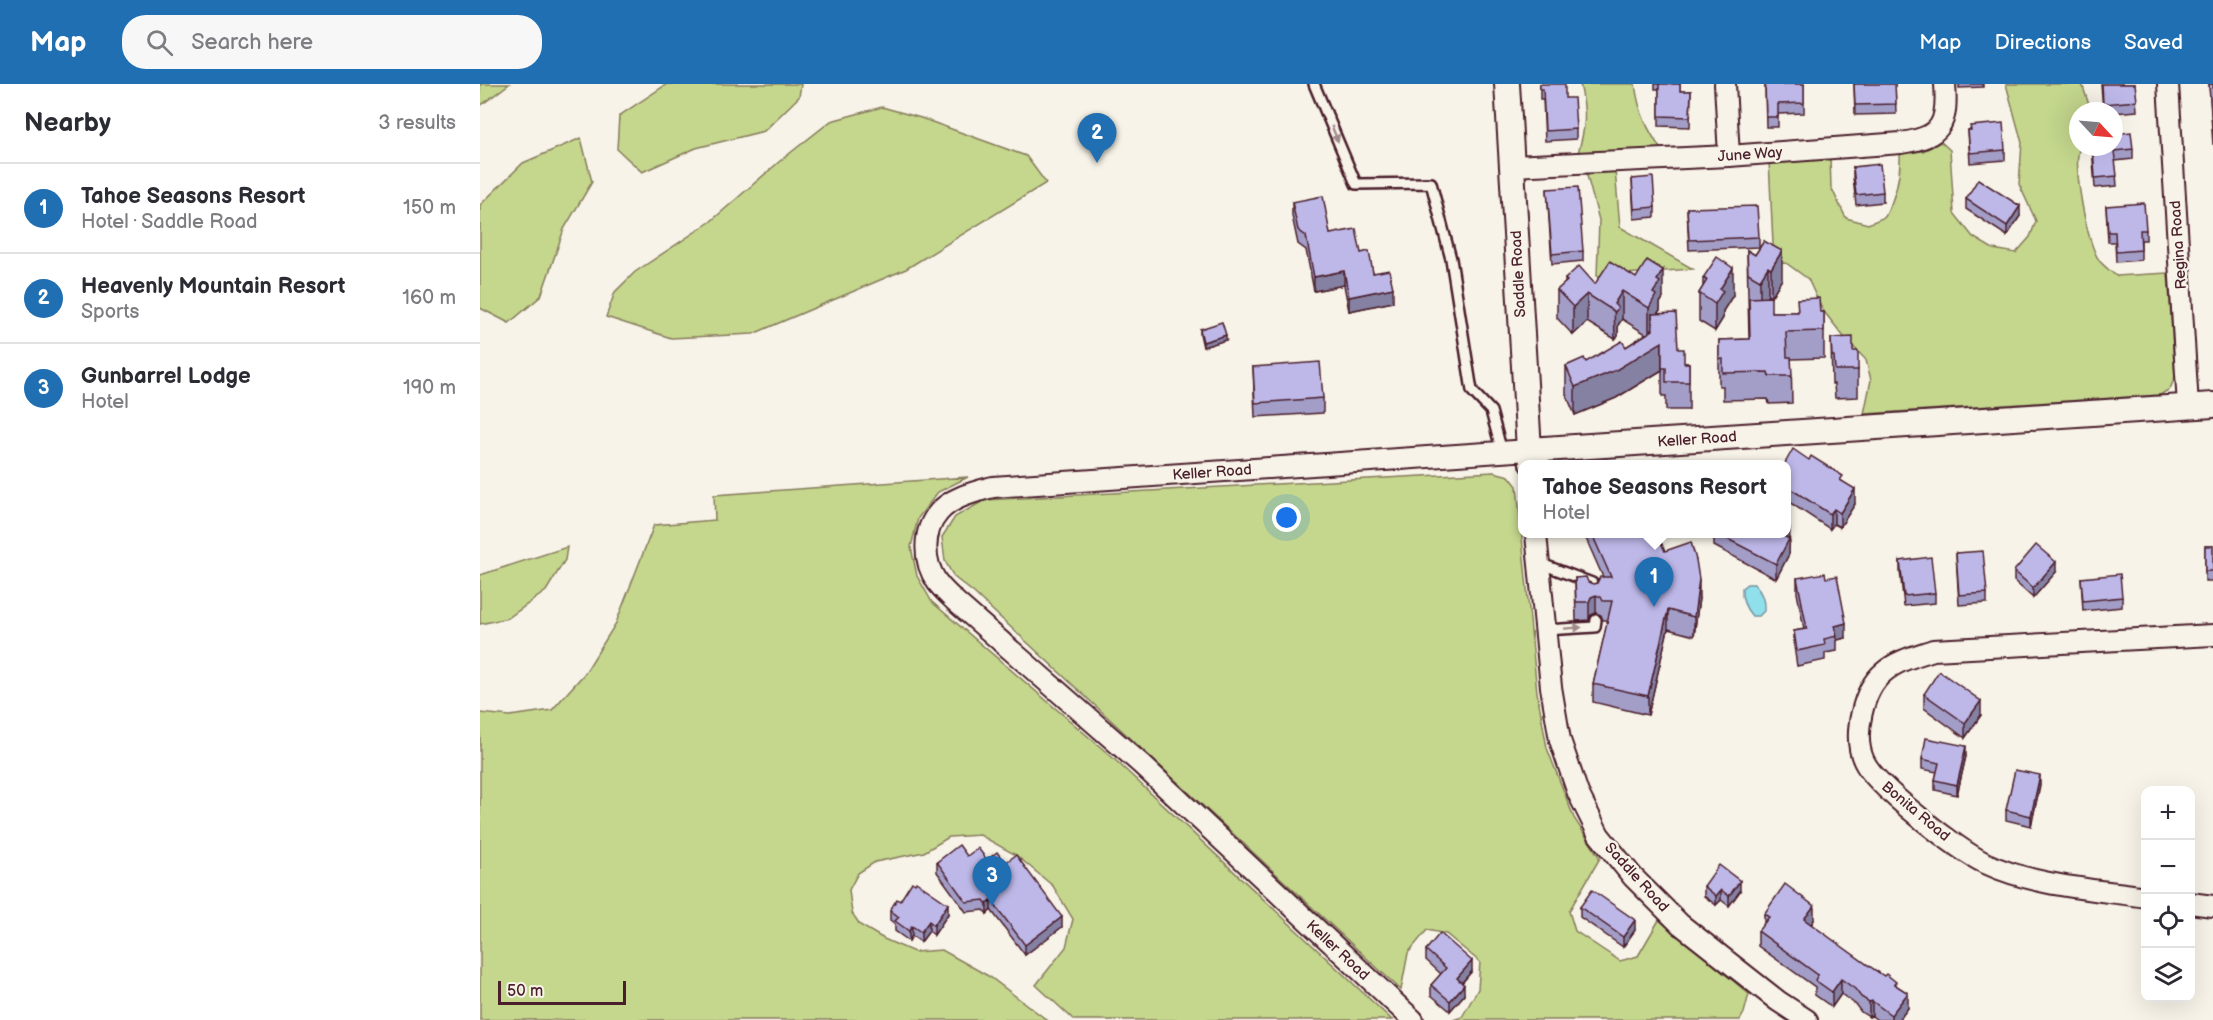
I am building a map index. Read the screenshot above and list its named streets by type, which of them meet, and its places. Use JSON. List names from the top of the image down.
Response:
{
  "streets": {
    "street": [
      "June Way",
      "Regina Road",
      "Saddle Road",
      "Keller Road",
      "Bonita Road"
    ]
  },
  "crossings": [
    ["June Way", "Saddle Road"],
    ["Regina Road", "Keller Road"],
    ["Saddle Road", "Keller Road"]
  ],
  "scale_bar": "50 m",
  "north": "bottom right",
  "page": {
    "header": "Map",
    "search": "Search here",
    "nav": ["Map", "Directions", "Saved"],
    "heading": ["Nearby", "3 results"],
    "pins": ["2", "1", "3"],
    "list": [
      {
        "mark": "1",
        "name": "Tahoe Seasons Resort",
        "note": "Hotel · Saddle Road",
        "value": "150 m"
      },
      {
        "mark": "2",
        "name": "Heavenly Mountain Resort",
        "note": "Sports",
        "value": "160 m"
      },
      {
        "mark": "3",
        "name": "Gunbarrel Lodge",
        "note": "Hotel",
        "value": "190 m"
      }
    ],
    "popup": ["Tahoe Seasons Resort", "Hotel"],
    "map_buttons": ["+", "−"],
    "scale": "50 m"
  }
}
